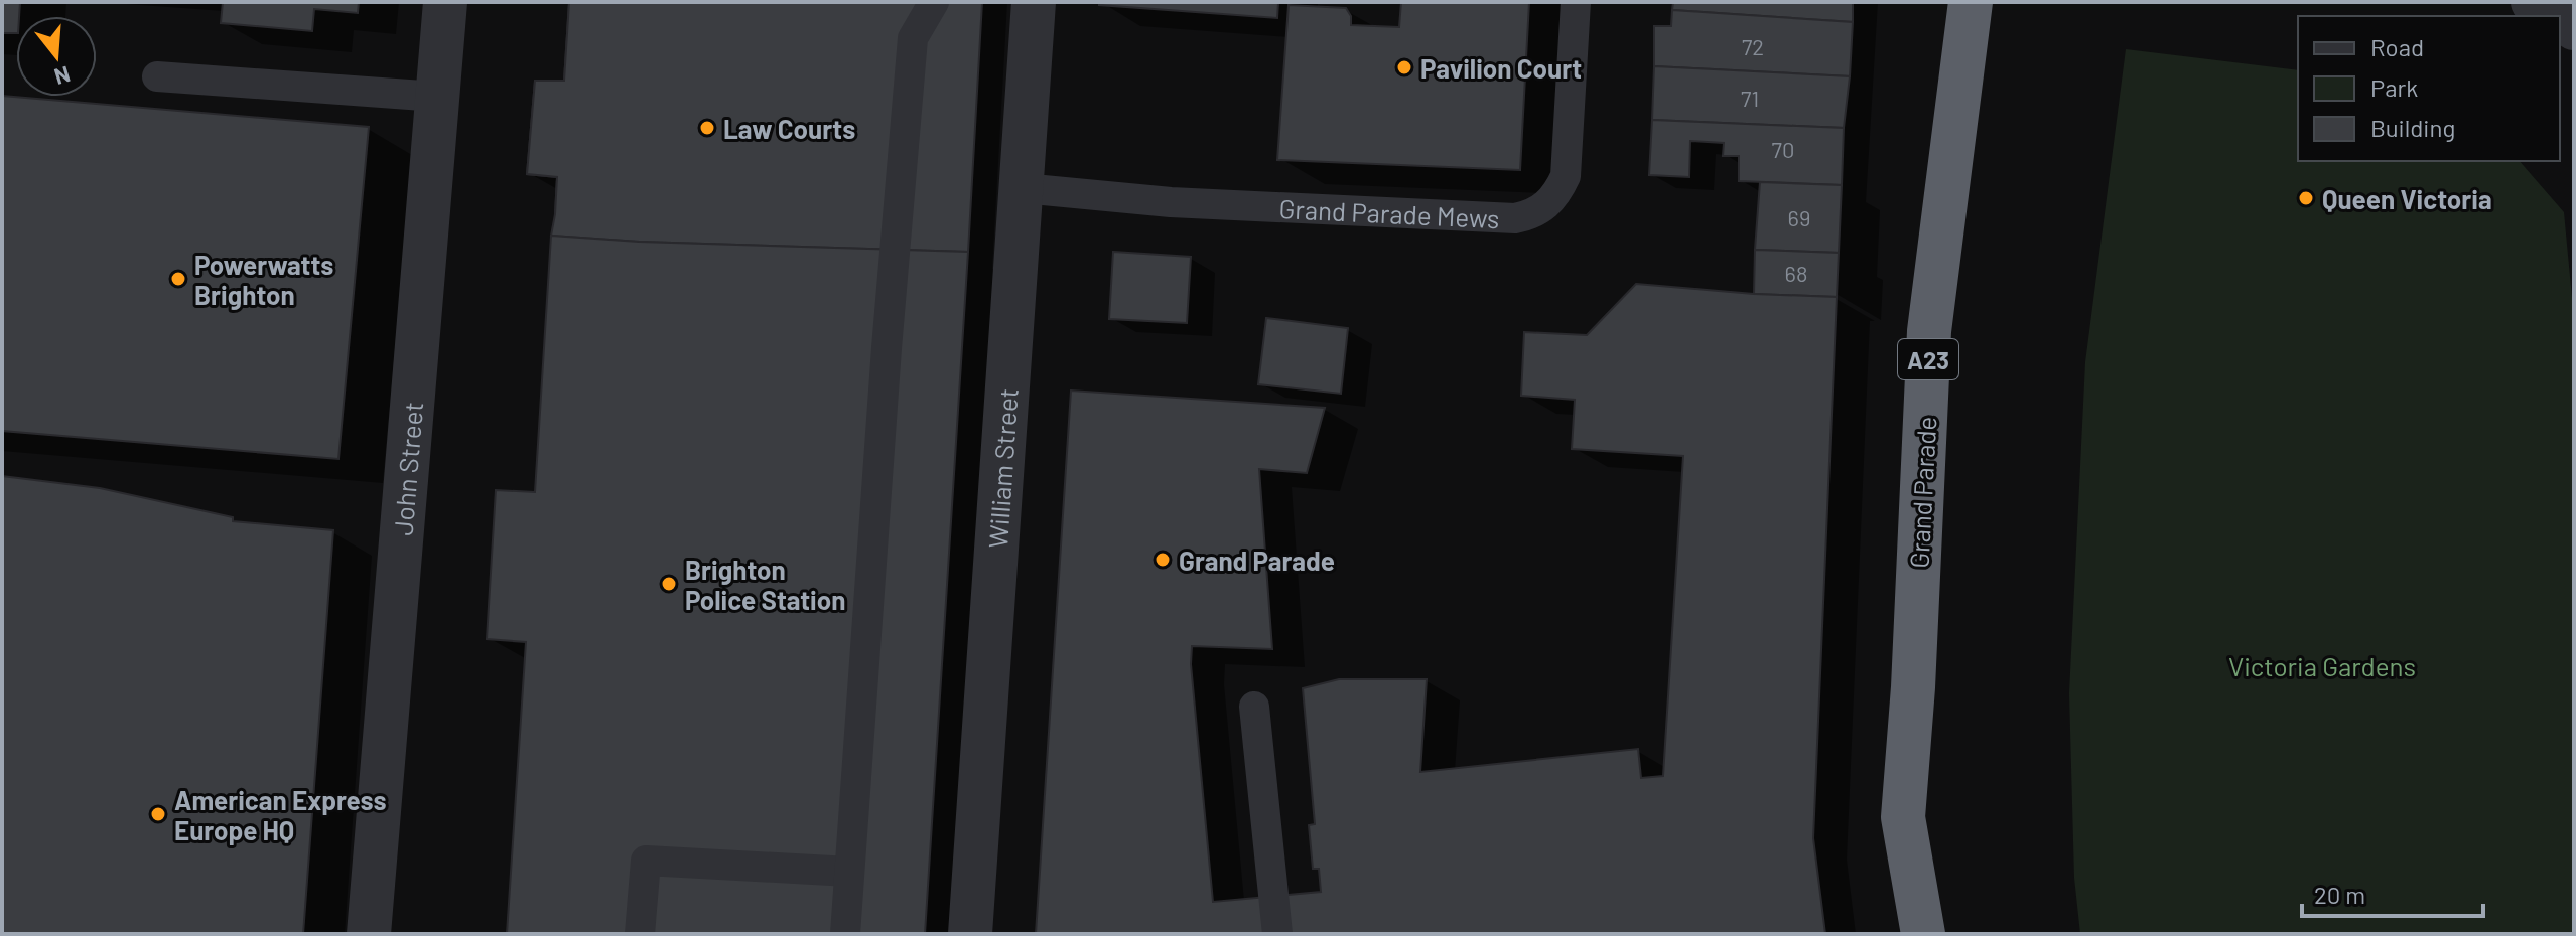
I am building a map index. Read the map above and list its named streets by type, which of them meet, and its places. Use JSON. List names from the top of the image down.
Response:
{
  "streets": {
    "highway": ["A23", "Grand Parade"],
    "street": ["John Street", "William Street"],
    "lane": ["Grand Parade Mews"]
  },
  "crossings": [
    ["Grand Parade Mews", "William Street"]
  ],
  "parks": ["Victoria Gardens"],
  "places": [
    "Pavilion Court",
    "Law Courts",
    "Queen Victoria",
    "Powerwatts Brighton",
    "Grand Parade",
    "Brighton Police Station",
    "American Express Europe HQ"
  ],
  "house_numbers": [
    "72",
    "71",
    "70",
    "69",
    "68"
  ],
  "legend": ["Road", "Park", "Building"],
  "scale_bar": "20 m",
  "north": "bottom"
}
